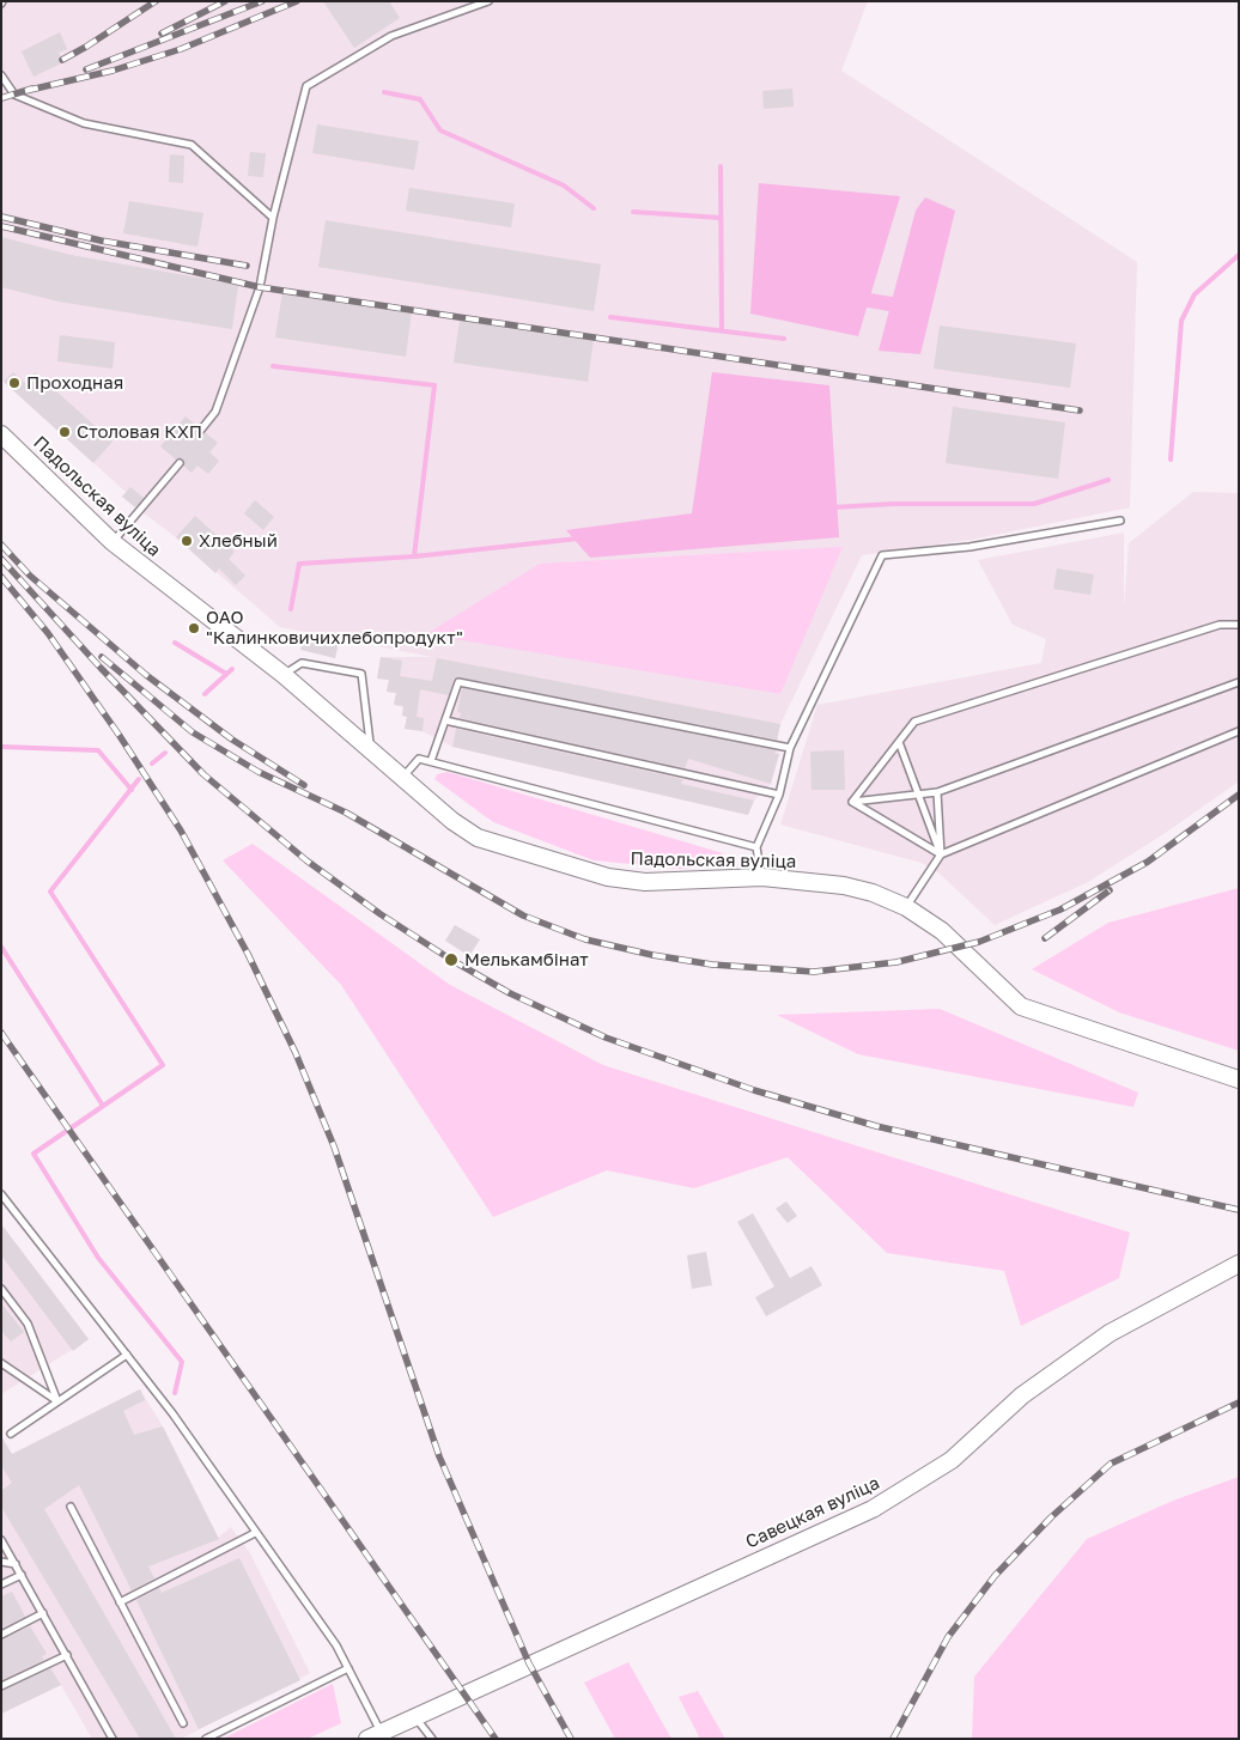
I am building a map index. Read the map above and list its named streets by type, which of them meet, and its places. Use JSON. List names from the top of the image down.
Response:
{
  "streets": {
    "main road": ["Падольская вуліца", "Савецкая вуліца"]
  },
  "places": [
    "Проходная",
    "Столовая КХП",
    "Хлебный",
    "ОАО \"Калинковичихлебопродукт\"",
    "Мелькамбінат"
  ]
}
